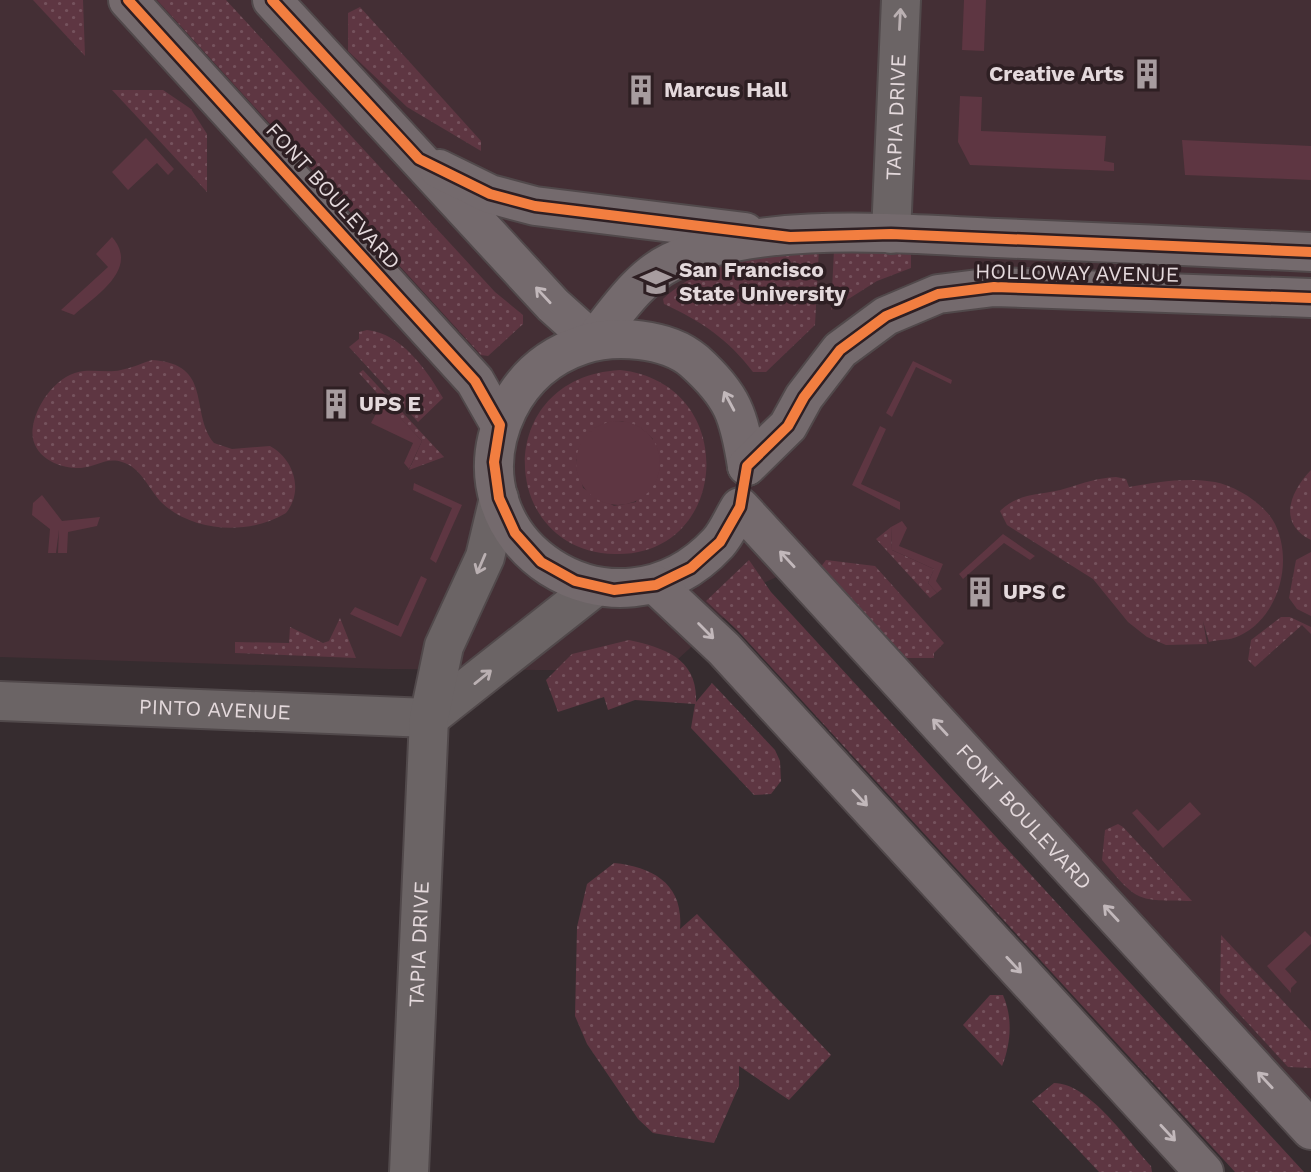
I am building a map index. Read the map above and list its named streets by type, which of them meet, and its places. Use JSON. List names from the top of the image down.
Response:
{
  "streets": {
    "street": [
      "TAPIA DRIVE",
      "FONT BOULEVARD",
      "HOLLOWAY AVENUE",
      "PINTO AVENUE"
    ]
  },
  "crossings": [
    ["TAPIA DRIVE", "HOLLOWAY AVENUE"],
    ["TAPIA DRIVE", "PINTO AVENUE"]
  ],
  "places": {
    "building": [
      "Creative Arts",
      "Marcus Hall",
      "UPS E",
      "UPS C"
    ],
    "school or university": ["San Francisco State University"]
  }
}
